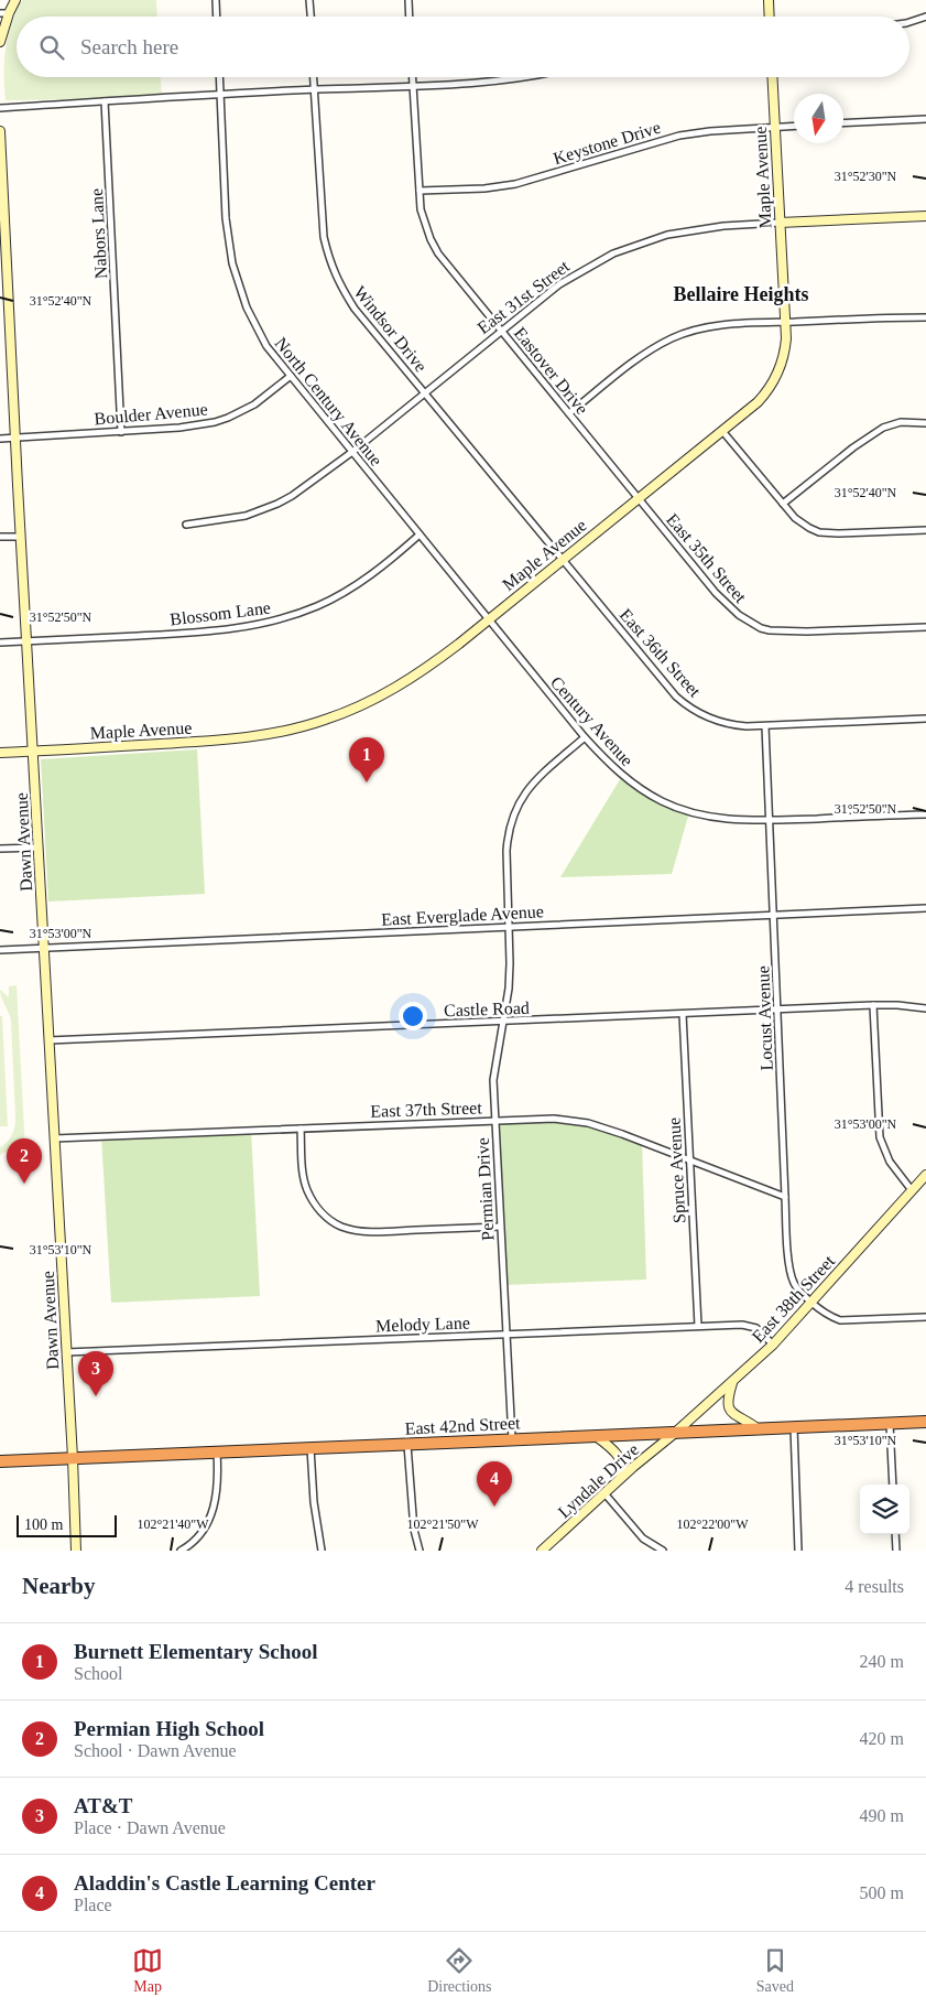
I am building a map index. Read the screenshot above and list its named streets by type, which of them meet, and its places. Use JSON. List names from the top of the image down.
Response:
{
  "streets": {
    "highway": ["East 42nd Street"],
    "street": [
      "Keystone Drive",
      "Maple Avenue",
      "Nabors Lane",
      "East 31st Street",
      "Windsor Drive",
      "Eastover Drive",
      "North Century Avenue",
      "Boulder Avenue",
      "East 35th Street",
      "Blossom Lane",
      "East 36th Street",
      "Century Avenue",
      "Dawn Avenue",
      "East Everglade Avenue",
      "Castle Road",
      "Locust Avenue",
      "East 37th Street",
      "Spruce Avenue",
      "Permian Drive",
      "East 38th Street",
      "Melody Lane",
      "Lyndale Drive"
    ]
  },
  "crossings": [
    ["Keystone Drive", "Maple Avenue"],
    ["Keystone Drive", "Eastover Drive"],
    ["Maple Avenue", "East 31st Street"],
    ["Maple Avenue", "Windsor Drive"],
    ["Maple Avenue", "Eastover Drive"],
    ["Maple Avenue", "North Century Avenue"],
    ["Maple Avenue", "East 35th Street"],
    ["Maple Avenue", "East 36th Street"],
    ["Maple Avenue", "Century Avenue"],
    ["Maple Avenue", "Dawn Avenue"],
    ["Nabors Lane", "Boulder Avenue"],
    ["East 31st Street", "Windsor Drive"],
    ["East 31st Street", "Eastover Drive"],
    ["East 31st Street", "North Century Avenue"],
    ["Windsor Drive", "East 36th Street"],
    ["Eastover Drive", "East 35th Street"],
    ["North Century Avenue", "Boulder Avenue"],
    ["North Century Avenue", "Blossom Lane"],
    ["North Century Avenue", "Century Avenue"],
    ["Boulder Avenue", "Dawn Avenue"],
    ["Blossom Lane", "Dawn Avenue"],
    ["East 36th Street", "Locust Avenue"],
    ["Century Avenue", "Locust Avenue"],
    ["Century Avenue", "Permian Drive"],
    ["Dawn Avenue", "East Everglade Avenue"],
    ["Dawn Avenue", "Castle Road"],
    ["Dawn Avenue", "East 37th Street"],
    ["Dawn Avenue", "Melody Lane"],
    ["Dawn Avenue", "East 42nd Street"],
    ["East Everglade Avenue", "Locust Avenue"],
    ["East Everglade Avenue", "Permian Drive"],
    ["Castle Road", "Locust Avenue"],
    ["Castle Road", "Spruce Avenue"],
    ["Castle Road", "Permian Drive"],
    ["Locust Avenue", "East 37th Street"],
    ["Locust Avenue", "East 38th Street"],
    ["East 37th Street", "Spruce Avenue"],
    ["East 37th Street", "Permian Drive"],
    ["Spruce Avenue", "Melody Lane"],
    ["Permian Drive", "Melody Lane"],
    ["Permian Drive", "East 42nd Street"],
    ["East 38th Street", "Melody Lane"],
    ["East 38th Street", "East 42nd Street"],
    ["East 38th Street", "Lyndale Drive"],
    ["East 42nd Street", "Lyndale Drive"]
  ],
  "districts": ["Bellaire Heights"],
  "scale_bar": "100 m",
  "north": "bottom",
  "page": {
    "search": "Search here",
    "pins": [
      "1",
      "2",
      "3",
      "4"
    ],
    "scale": "100 m",
    "heading": ["Nearby", "4 results"],
    "list": [
      {
        "mark": "1",
        "name": "Burnett Elementary School",
        "note": "School",
        "value": "240 m"
      },
      {
        "mark": "2",
        "name": "Permian High School",
        "note": "School · Dawn Avenue",
        "value": "420 m"
      },
      {
        "mark": "3",
        "name": "AT&T",
        "note": "Place · Dawn Avenue",
        "value": "490 m"
      },
      {
        "mark": "4",
        "name": "Aladdin's Castle Learning Center",
        "note": "Place",
        "value": "500 m"
      }
    ],
    "nav": ["Map", "Directions", "Saved"]
  },
  "coordinates": [
    "31°52'30\"N",
    "31°52'40\"N",
    "31°52'50\"N",
    "31°53'00\"N",
    "31°53'10\"N",
    "102°21'40\"W",
    "102°21'50\"W",
    "102°22'00\"W"
  ]
}
